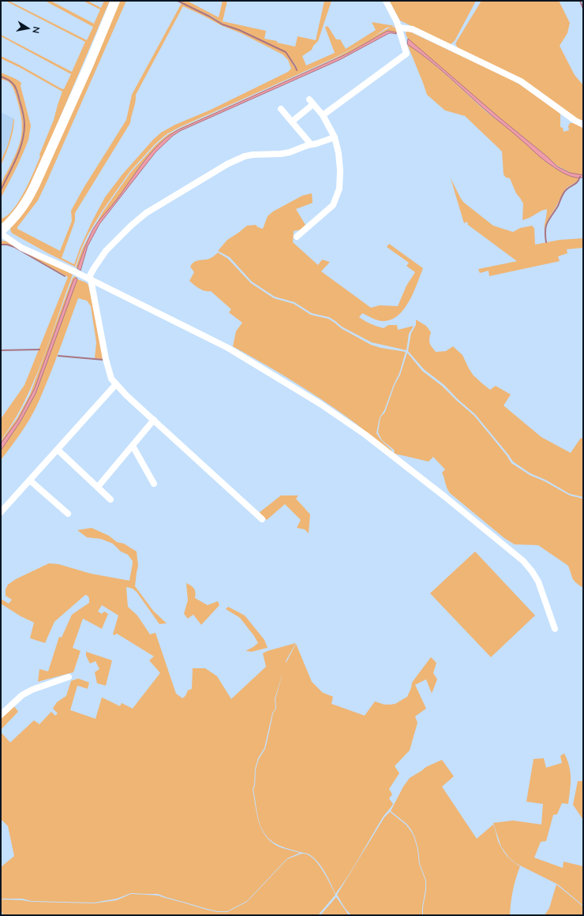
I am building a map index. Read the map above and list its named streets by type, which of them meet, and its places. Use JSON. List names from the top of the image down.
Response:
{
  "north": "right"
}
